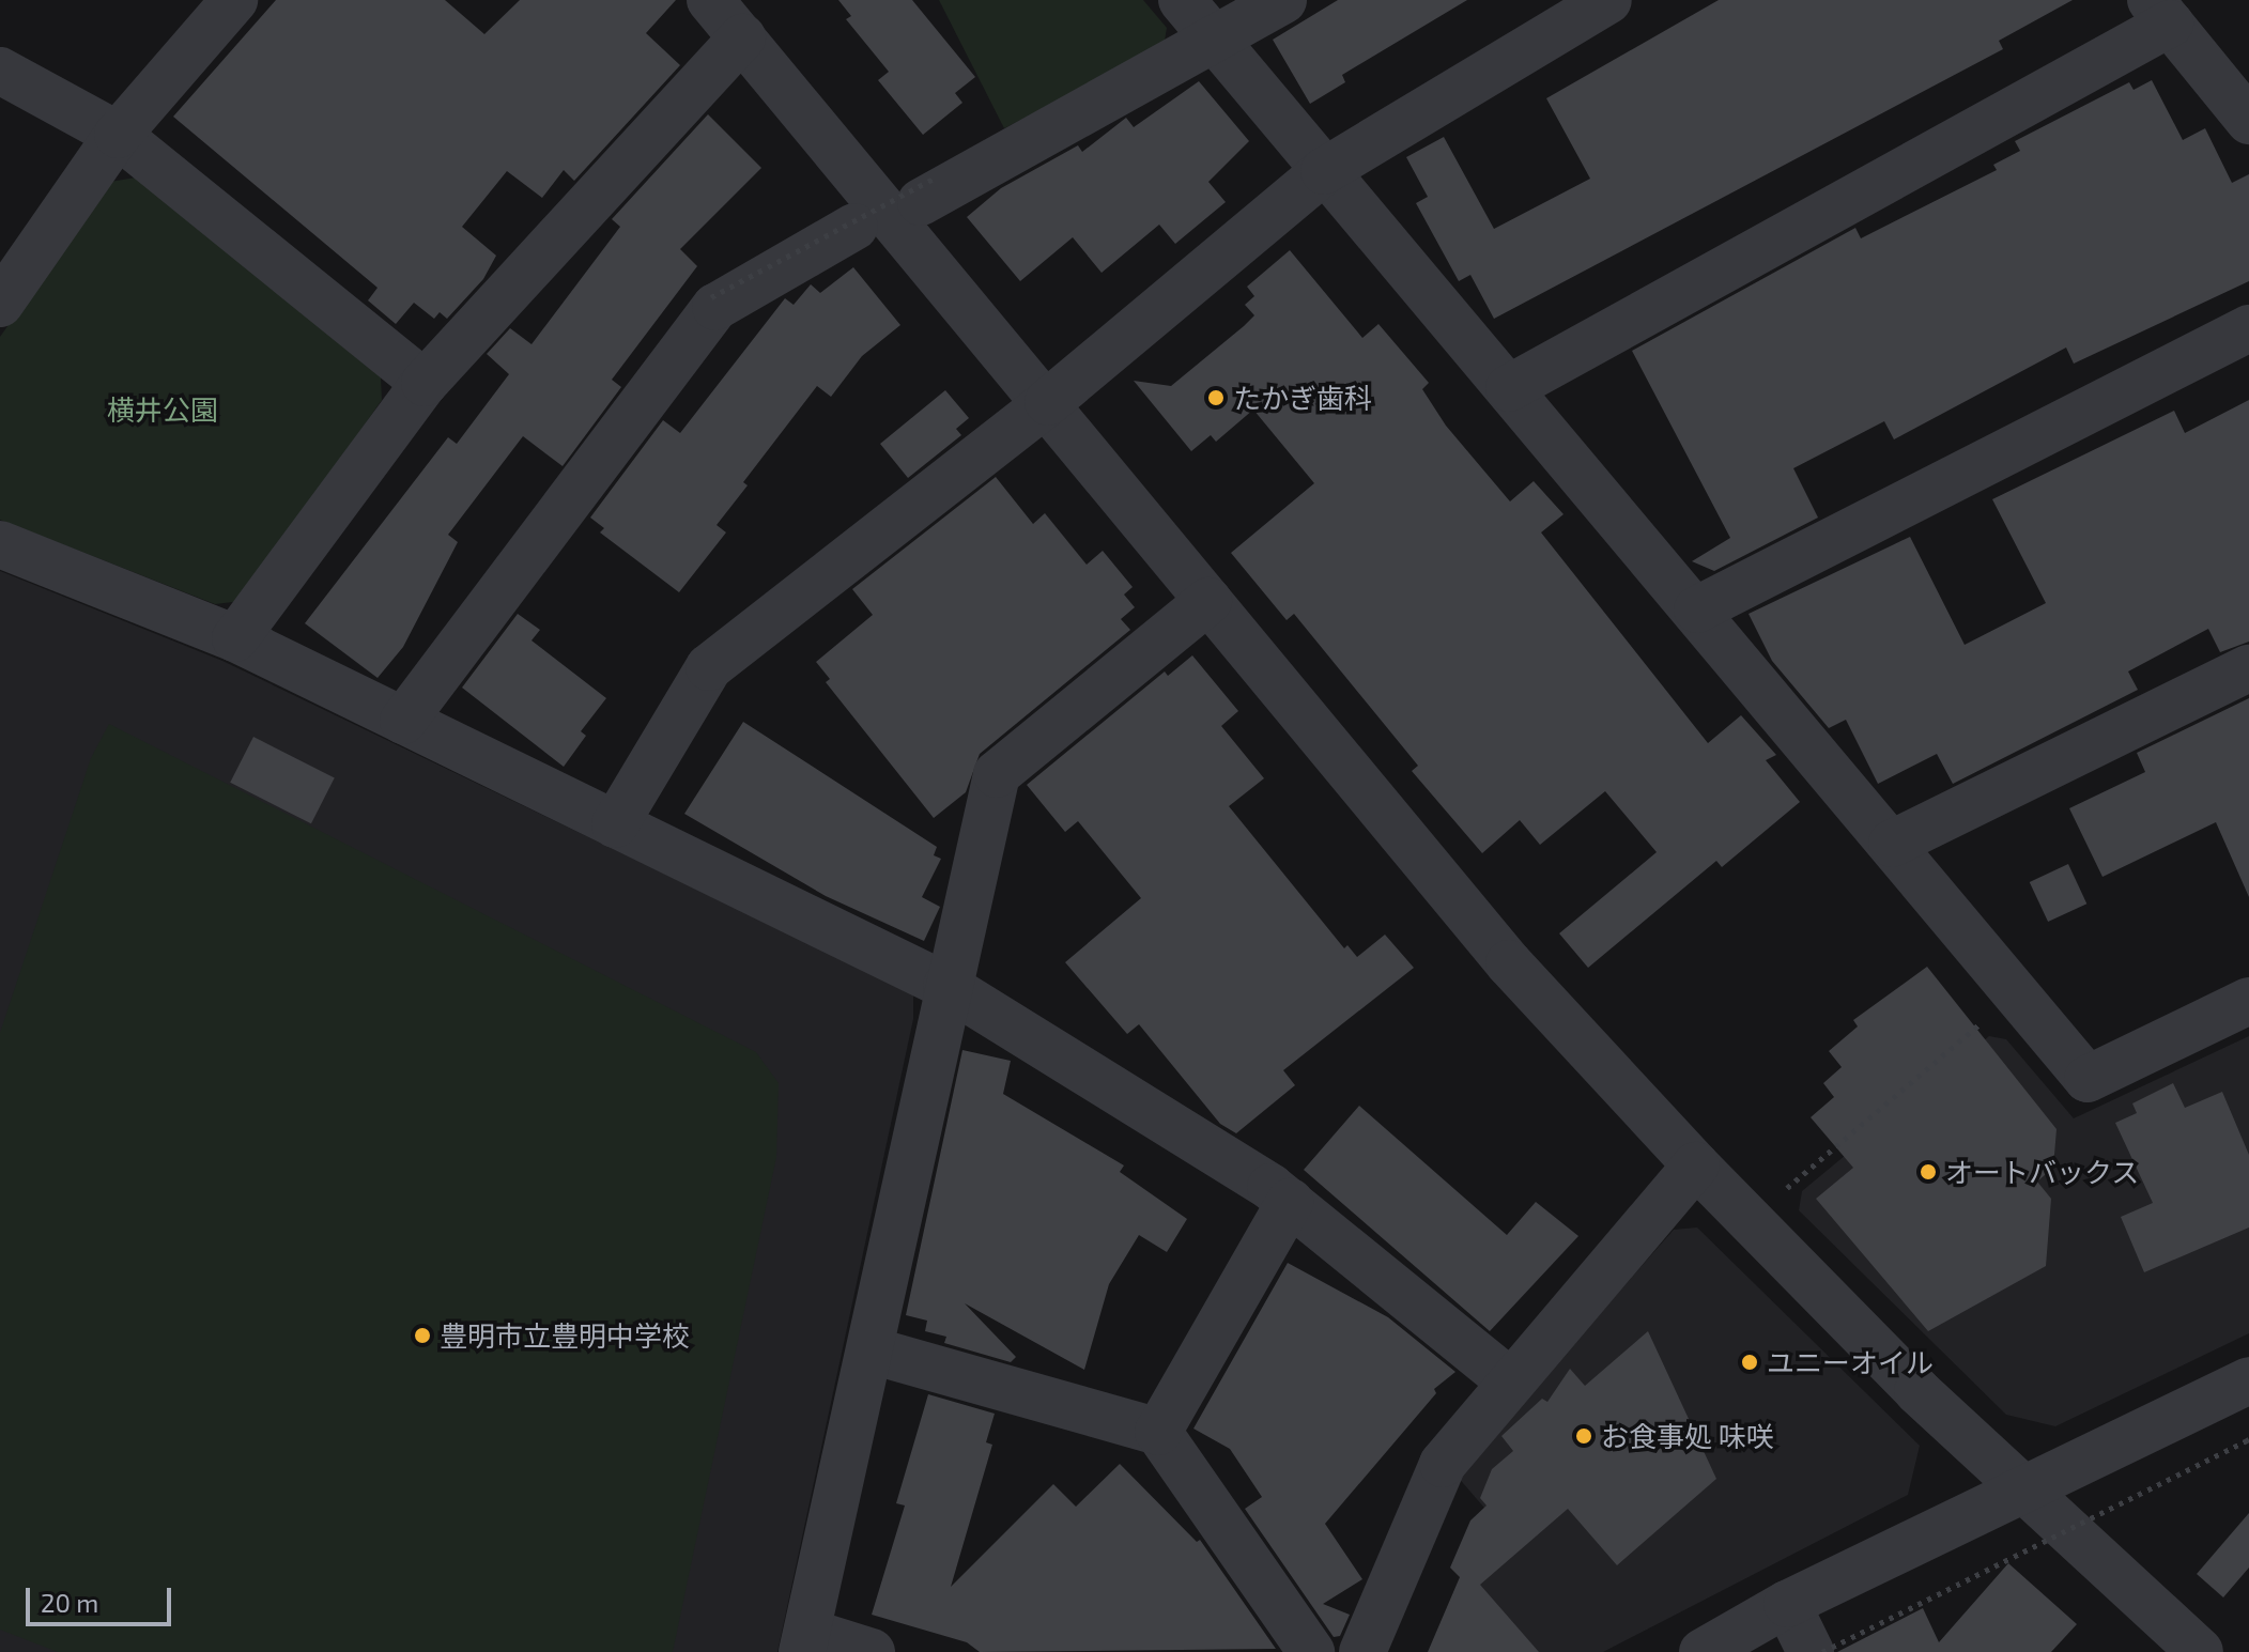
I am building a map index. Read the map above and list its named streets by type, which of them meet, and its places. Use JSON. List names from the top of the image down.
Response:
{
  "parks": ["横井公園"],
  "places": [
    "たかぎ歯科",
    "オートバックス",
    "豊明市立豊明中学校",
    "ユニーオイル",
    "お食事処 味咲"
  ],
  "scale_bar": "20 m"
}
